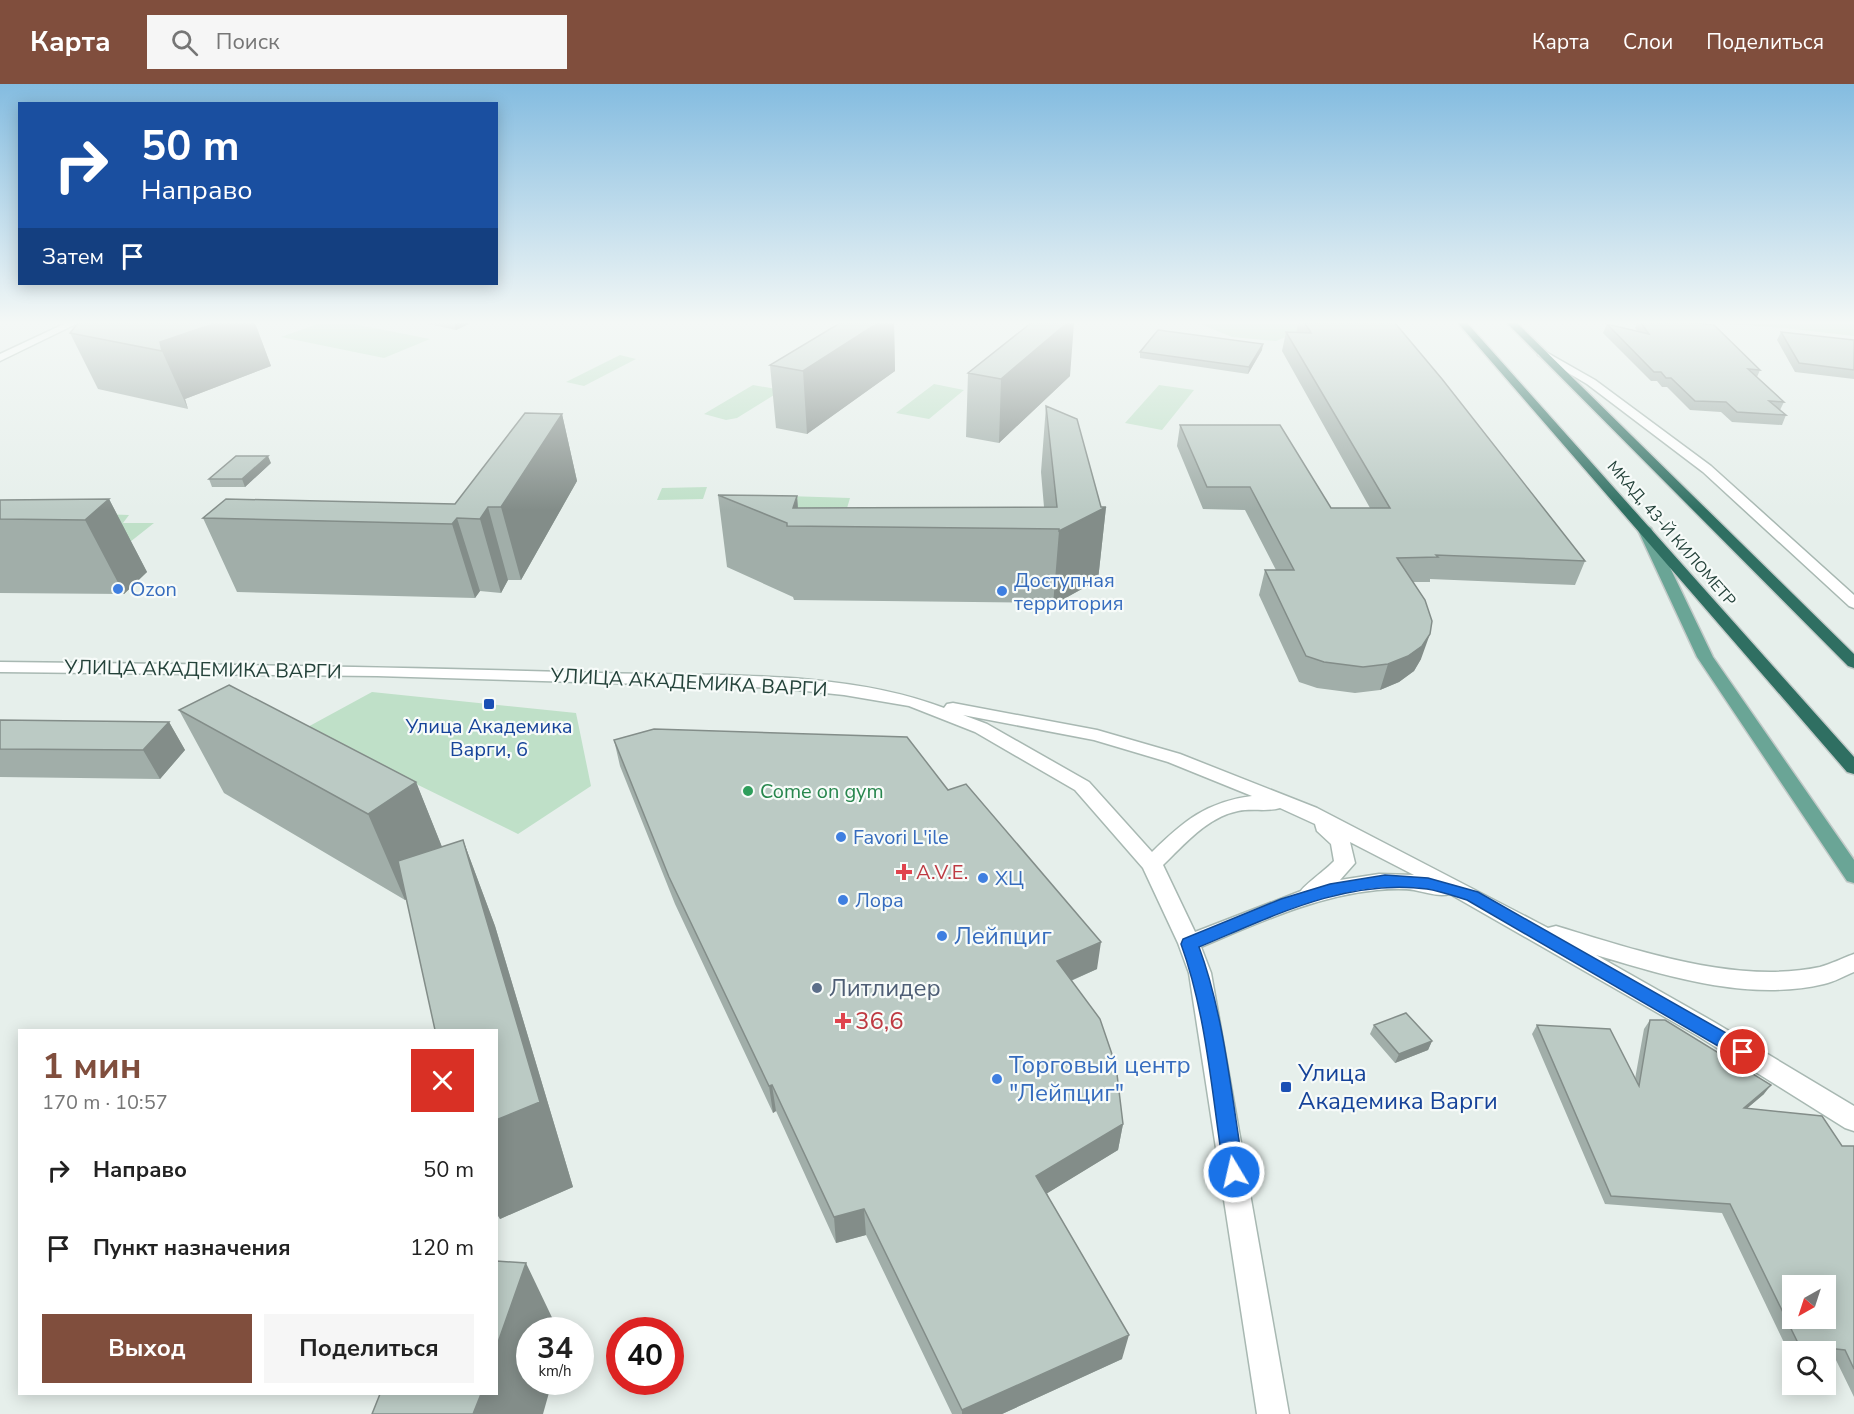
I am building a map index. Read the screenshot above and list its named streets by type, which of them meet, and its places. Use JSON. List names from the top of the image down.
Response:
{
  "streets": {
    "highway": ["МКАД, 43-Й КИЛОМЕТР"],
    "street": ["УЛИЦА АКАДЕМИКА ВАРГИ"]
  },
  "places": {
    "other": [
      "Ozon",
      "Доступная территория",
      "Come on gym",
      "Favori L'ile",
      "ХЦ",
      "Лора",
      "Лейпциг",
      "Литлидер",
      "Торговый центр \"Лейпциг\""
    ],
    "transit": ["Улица Академика Варги, 6", "Улица Академика Варги"],
    "health": ["A.V.E.", "36,6"]
  },
  "north": "bottom left",
  "page": {
    "header": "Карта",
    "search": "Поиск",
    "nav": ["Карта", "Слои", "Поделиться"],
    "turn": ["50 m", "Направо"],
    "then": "Затем",
    "heading": ["1 мин", "170 m · 10:57"],
    "list": [
      {
        "name": "Направо",
        "value": "50 m"
      },
      {
        "name": "Пункт назначения",
        "value": "120 m"
      }
    ],
    "buttons": ["Выход", "Поделиться"],
    "speed": "34 km/h",
    "limit": "40"
  }
}
